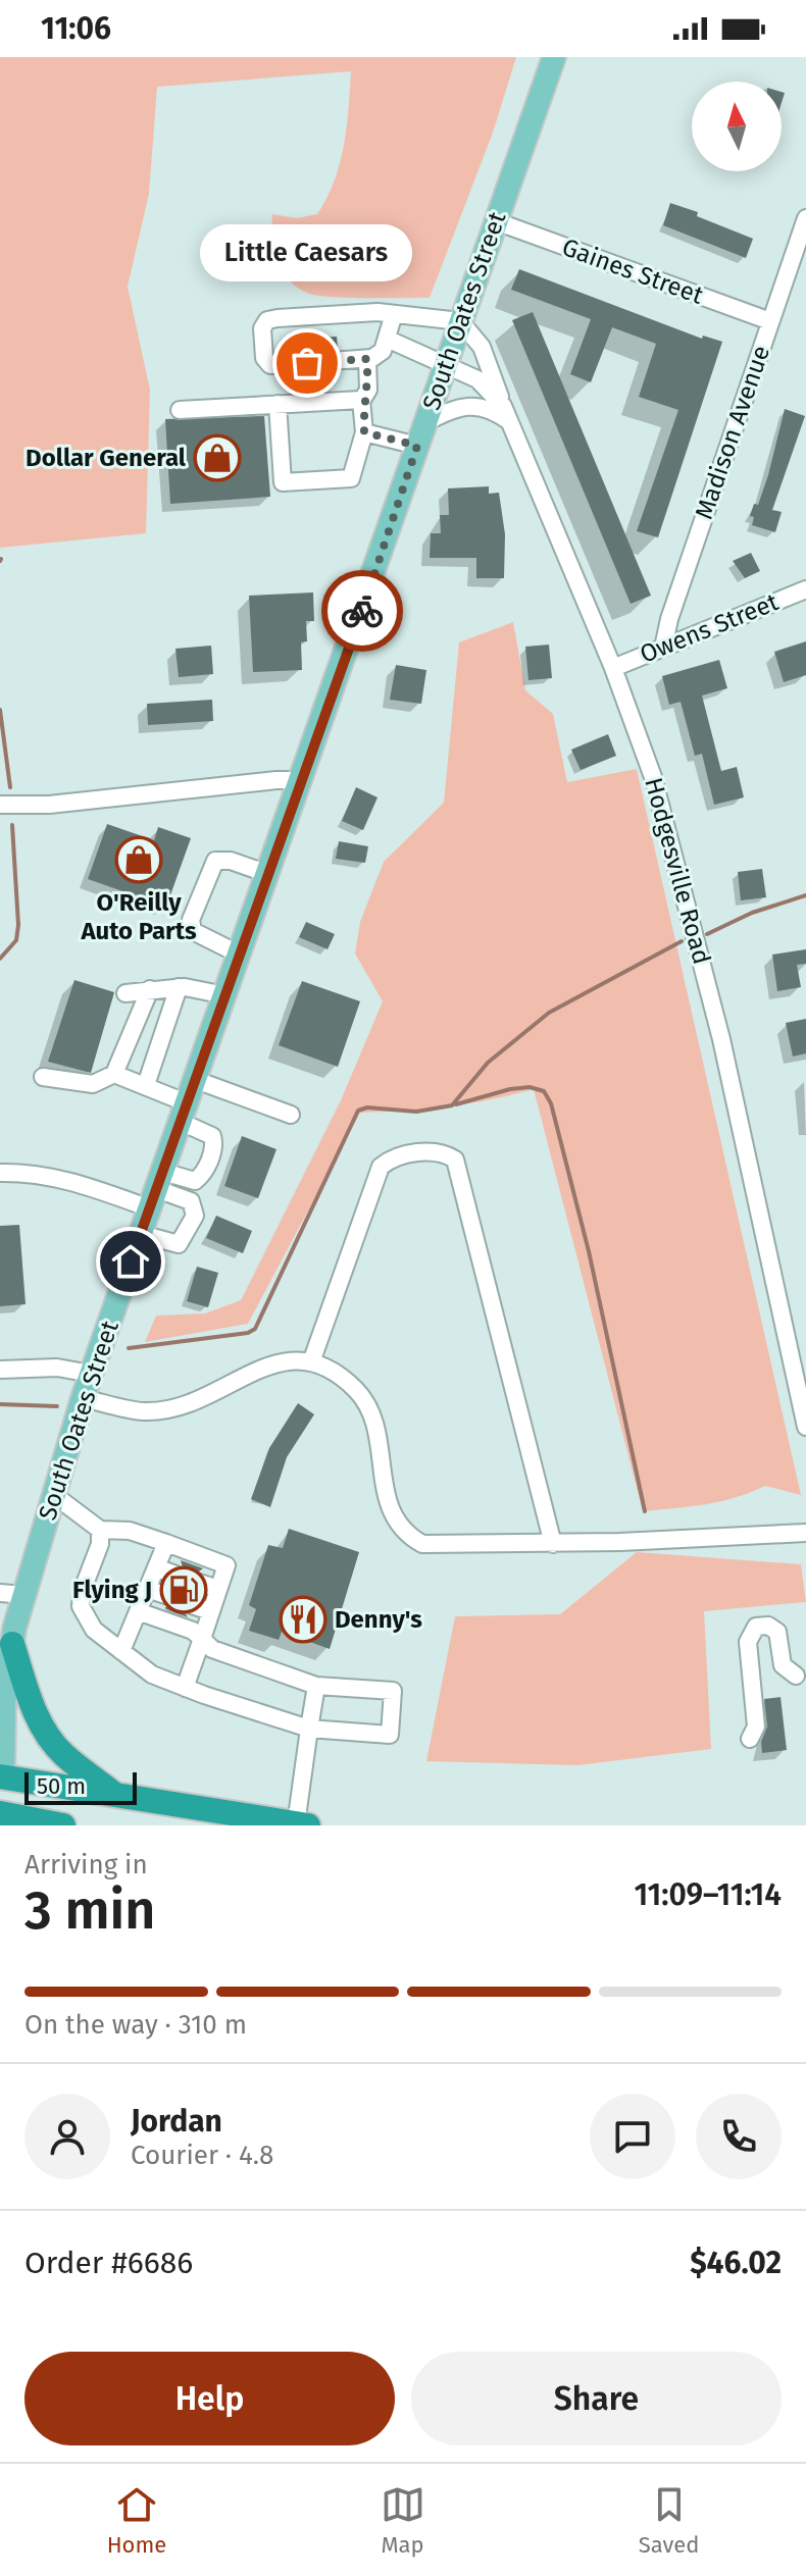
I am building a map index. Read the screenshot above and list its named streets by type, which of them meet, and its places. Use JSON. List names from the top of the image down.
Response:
{
  "streets": {
    "highway": ["South Oates Street"],
    "street": [
      "Gaines Street",
      "Madison Avenue",
      "Owens Street",
      "Hodgesville Road"
    ]
  },
  "crossings": [
    ["Gaines Street", "South Oates Street"],
    ["Gaines Street", "Madison Avenue"],
    ["South Oates Street", "Hodgesville Road"],
    ["Madison Avenue", "Owens Street"],
    ["Owens Street", "Hodgesville Road"]
  ],
  "places": {
    "other": ["Little Caesars"],
    "shop": ["Dollar General", "O'Reilly Auto Parts"],
    "fuel station": ["Flying J"],
    "restaurant": ["Denny's"]
  },
  "scale_bar": "50 m",
  "north": "top",
  "page": {
    "status": "11:06",
    "bubble": "Little Caesars",
    "scale": "50 m",
    "heading": ["3 min", "Arriving in", "11:09–11:14"],
    "panel": [
      "Jordan",
      "Courier · 4.8",
      "Order #6686",
      "$46.02"
    ],
    "bar": "On the way · 310 m",
    "buttons": ["Help", "Share"],
    "tabs": ["Home", "Map", "Saved"]
  }
}
